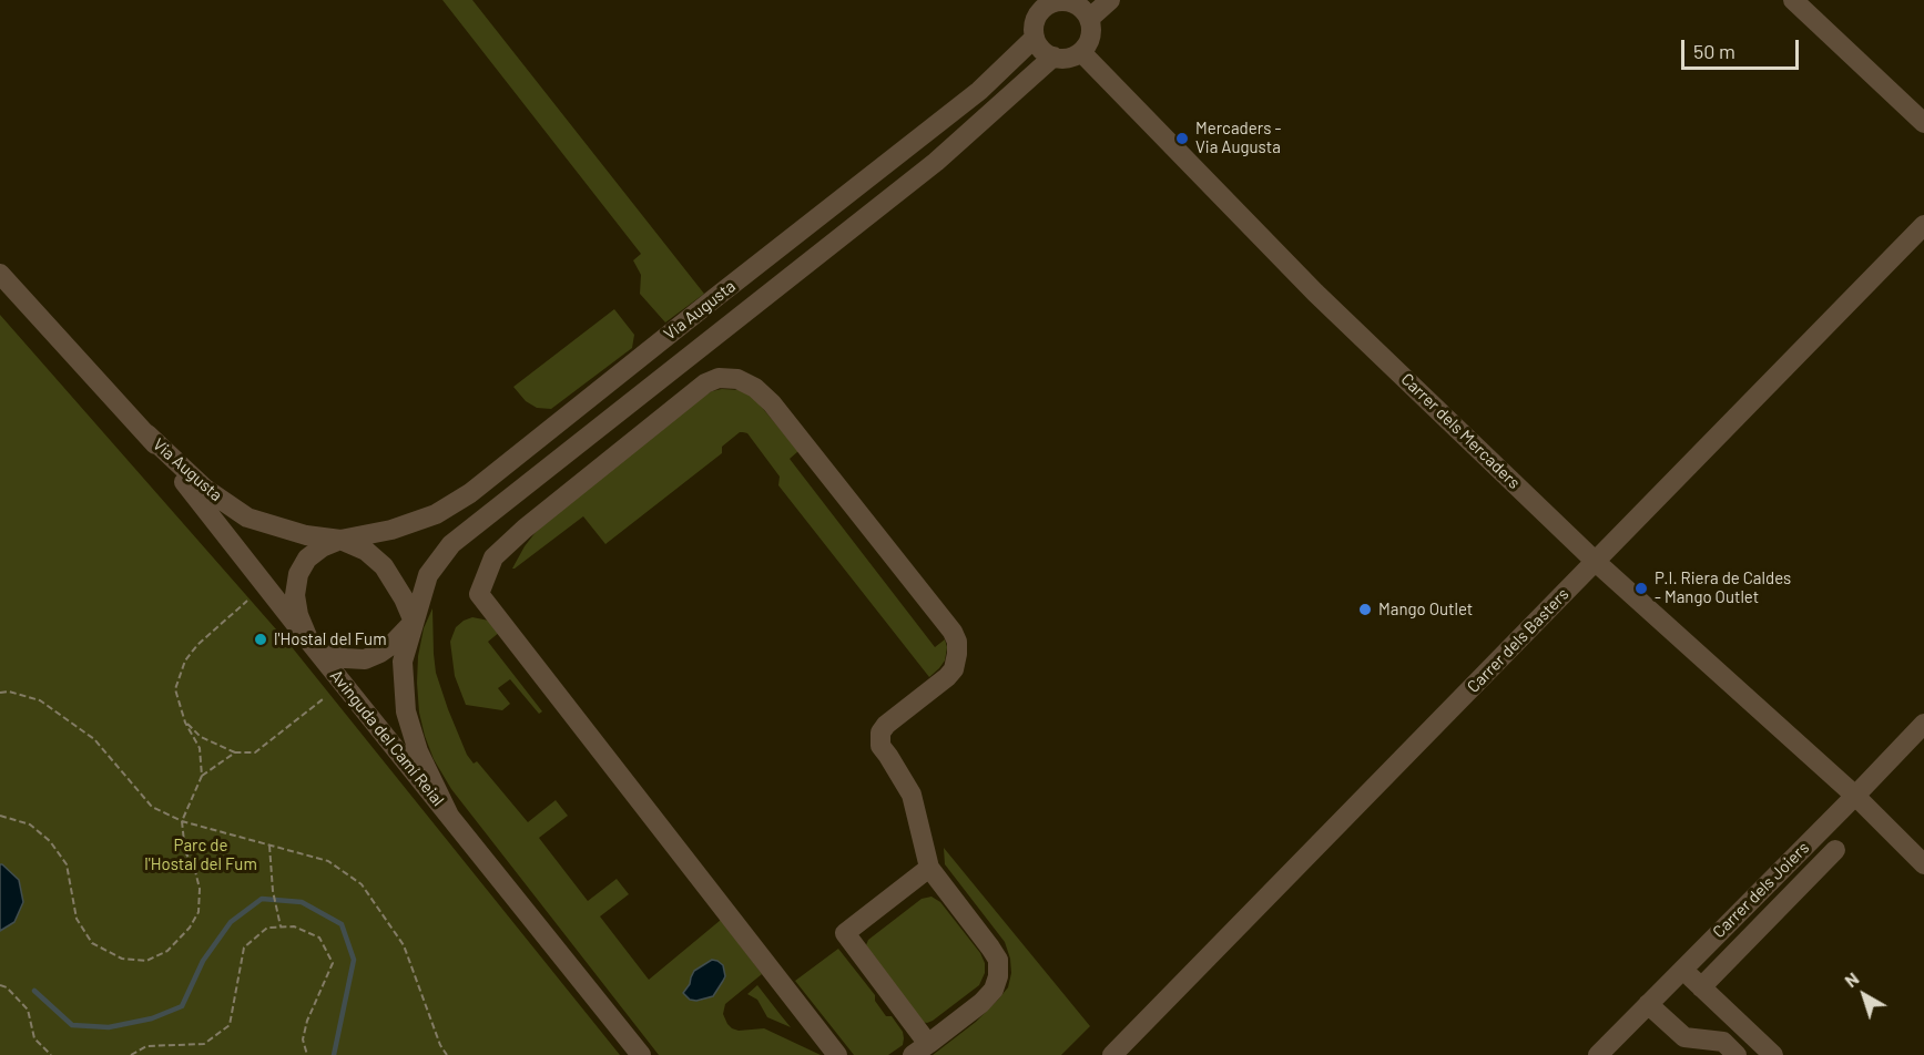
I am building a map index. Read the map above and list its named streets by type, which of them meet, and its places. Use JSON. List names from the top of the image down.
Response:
{
  "streets": {
    "street": [
      "Via Augusta",
      "Carrer dels Mercaders",
      "Carrer dels Basters",
      "Avinguda del Camí Reial",
      "Carrer dels Joiers"
    ]
  },
  "crossings": [
    ["Via Augusta", "Carrer dels Mercaders"],
    ["Via Augusta", "Avinguda del Camí Reial"],
    ["Carrer dels Mercaders", "Carrer dels Basters"],
    ["Carrer dels Mercaders", "Carrer dels Joiers"]
  ],
  "parks": ["Parc de l'Hostal del Fum"],
  "places": [
    "Mercaders - Via Augusta",
    "P.I. Riera de Caldes - Mango Outlet",
    "Mango Outlet",
    "l'Hostal del Fum"
  ],
  "scale_bar": "50 m",
  "north": "top left"
}
